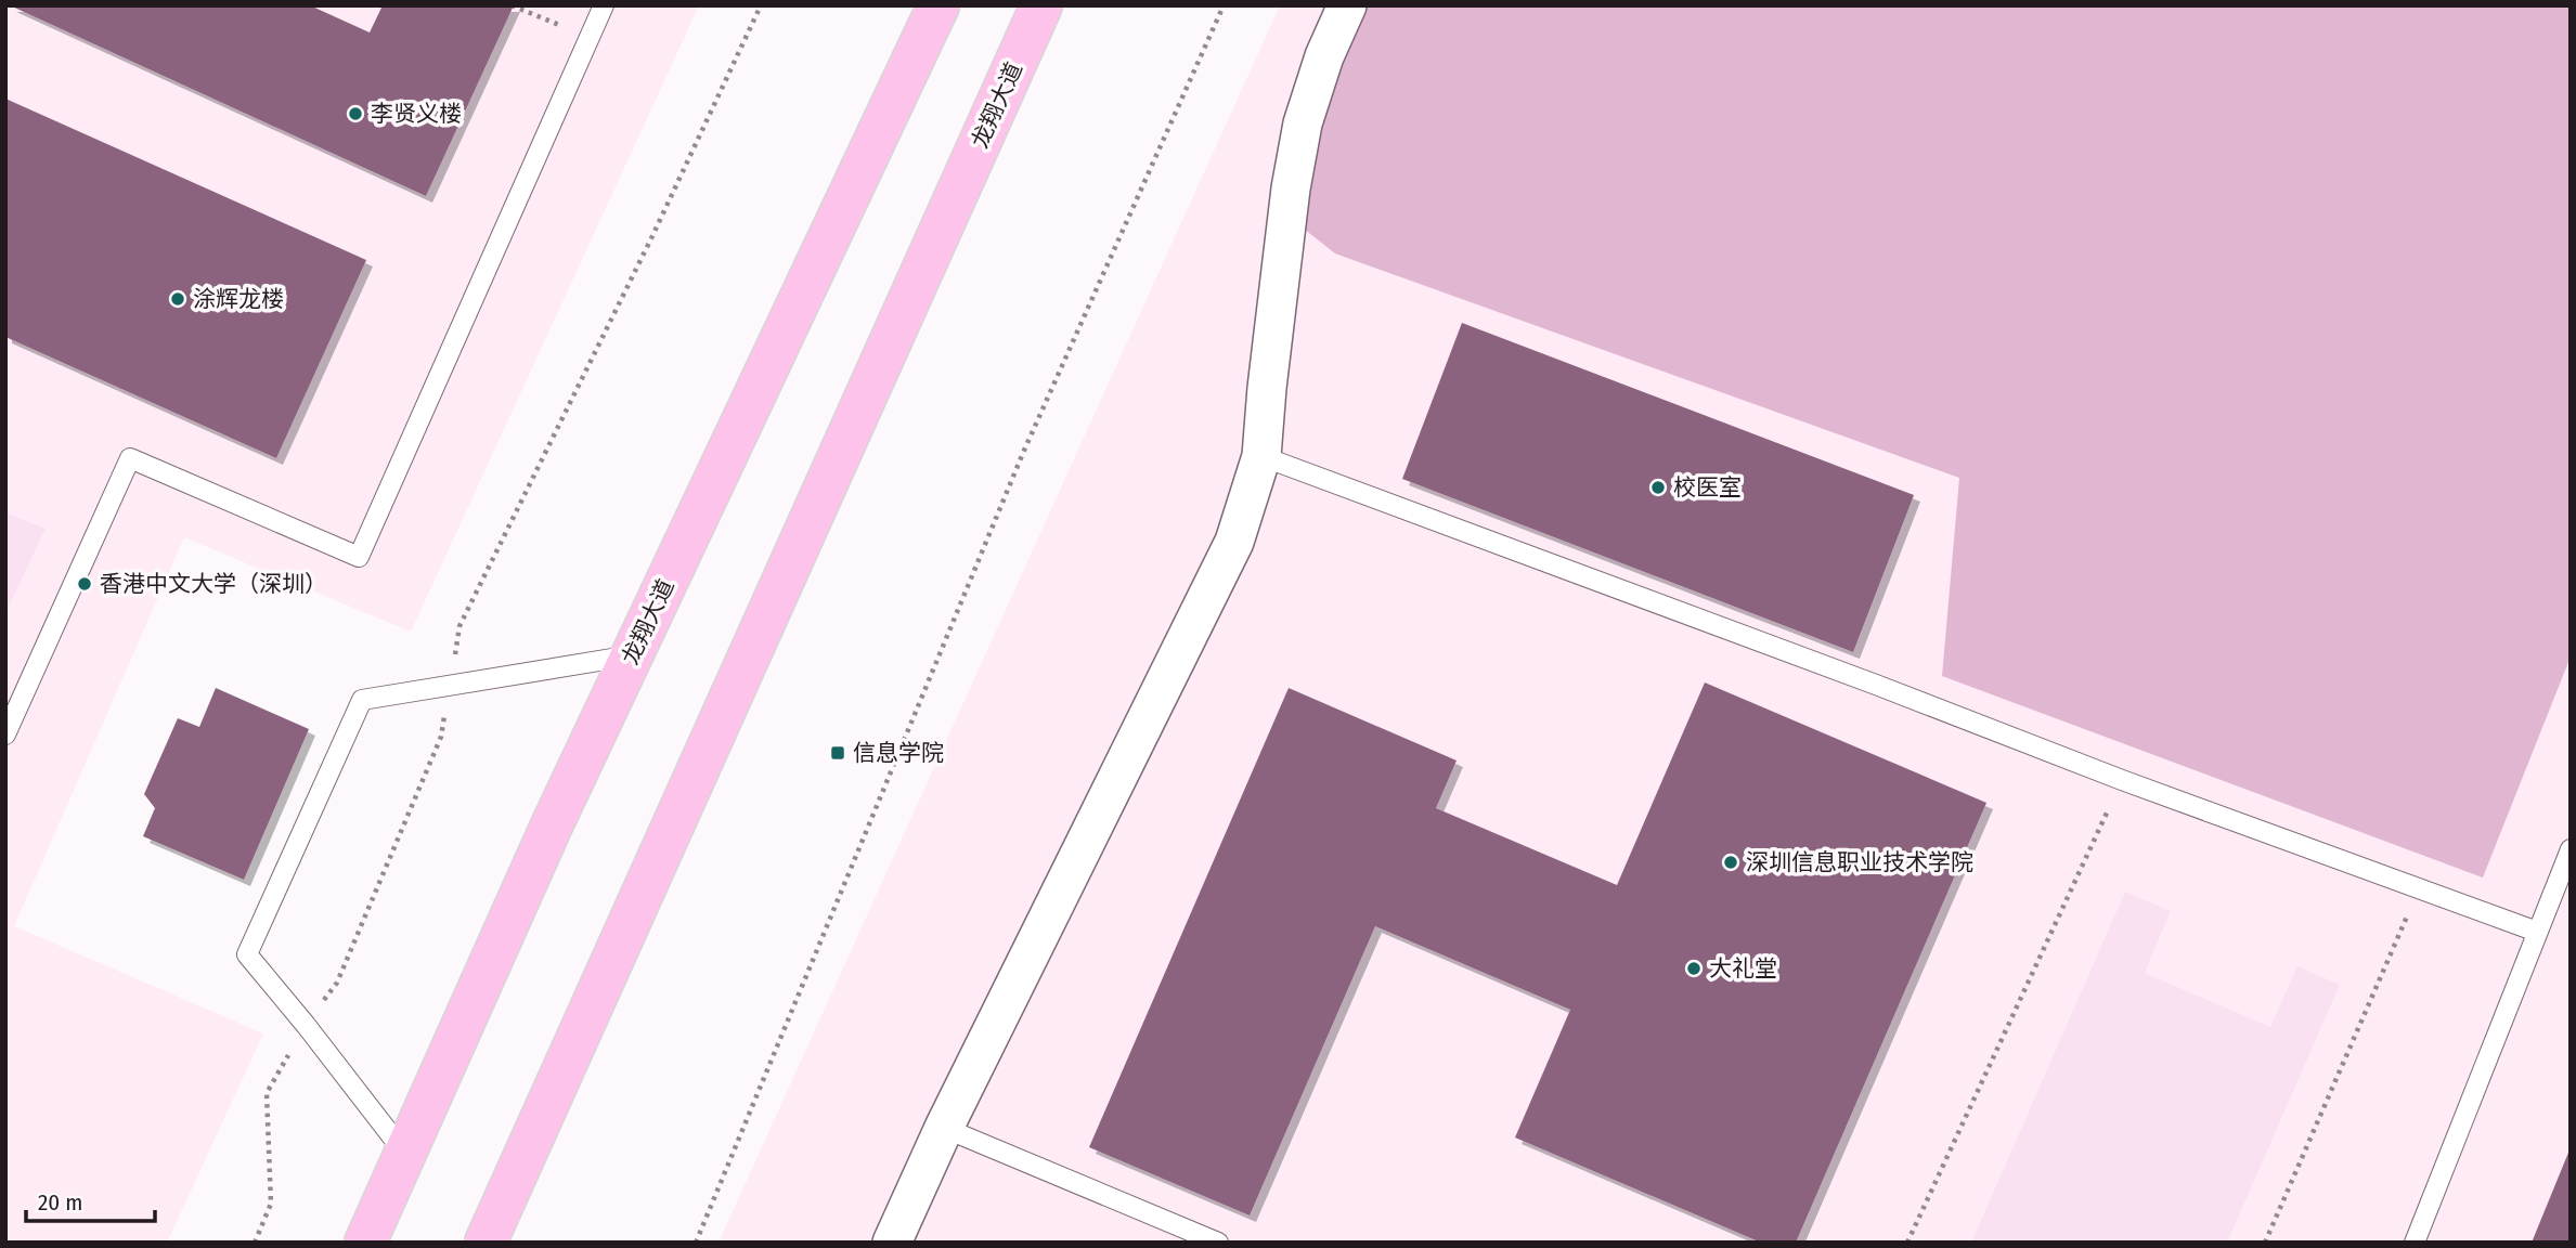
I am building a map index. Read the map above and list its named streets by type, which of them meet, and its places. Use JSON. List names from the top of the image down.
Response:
{
  "streets": {
    "main road": ["龙翔大道"]
  },
  "places": {
    "other": [
      "李贤义楼",
      "涂辉龙楼",
      "校医室",
      "香港中文大学（深圳）",
      "深圳信息职业技术学院",
      "大礼堂"
    ],
    "transit": ["信息学院"]
  },
  "scale_bar": "20 m"
}
